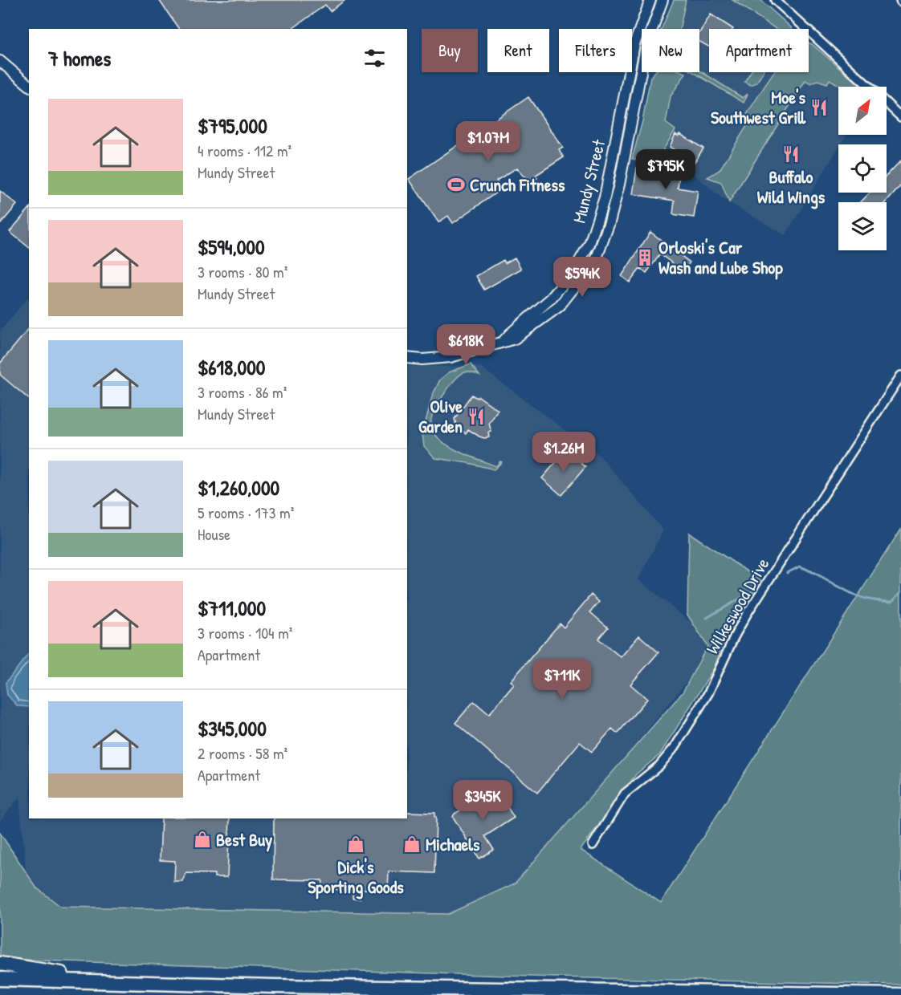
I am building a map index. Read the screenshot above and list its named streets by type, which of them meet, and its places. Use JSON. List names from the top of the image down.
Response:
{
  "streets": {
    "main road": ["Mundy Street"],
    "street": ["Wilkeswood Drive"]
  },
  "places": {
    "restaurant": ["Moe's Southwest Grill", "Buffalo Wild Wings", "Olive Garden"],
    "sports": ["Crunch Fitness"],
    "building": ["Orloski's Car Wash and Lube Shop"],
    "shop": ["Best Buy", "Dick's Sporting Goods", "Michaels"]
  },
  "north": "top right",
  "page": {
    "chip": [
      "Buy",
      "Rent",
      "Filters",
      "New",
      "Apartment"
    ],
    "heading": "7 homes",
    "list": [
      {
        "name": "$795,000",
        "note": "4 rooms · 112 m² · Mundy Street"
      },
      {
        "name": "$594,000",
        "note": "3 rooms · 80 m² · Mundy Street"
      },
      {
        "name": "$618,000",
        "note": "3 rooms · 86 m² · Mundy Street"
      },
      {
        "name": "$1,260,000",
        "note": "5 rooms · 173 m² · House"
      },
      {
        "name": "$711,000",
        "note": "3 rooms · 104 m² · Apartment"
      },
      {
        "name": "$345,000",
        "note": "2 rooms · 58 m² · Apartment"
      }
    ],
    "price": [
      "$1.07M",
      "$795K",
      "$594K",
      "$618K",
      "$1.26M",
      "$711K",
      "$345K"
    ]
  }
}
